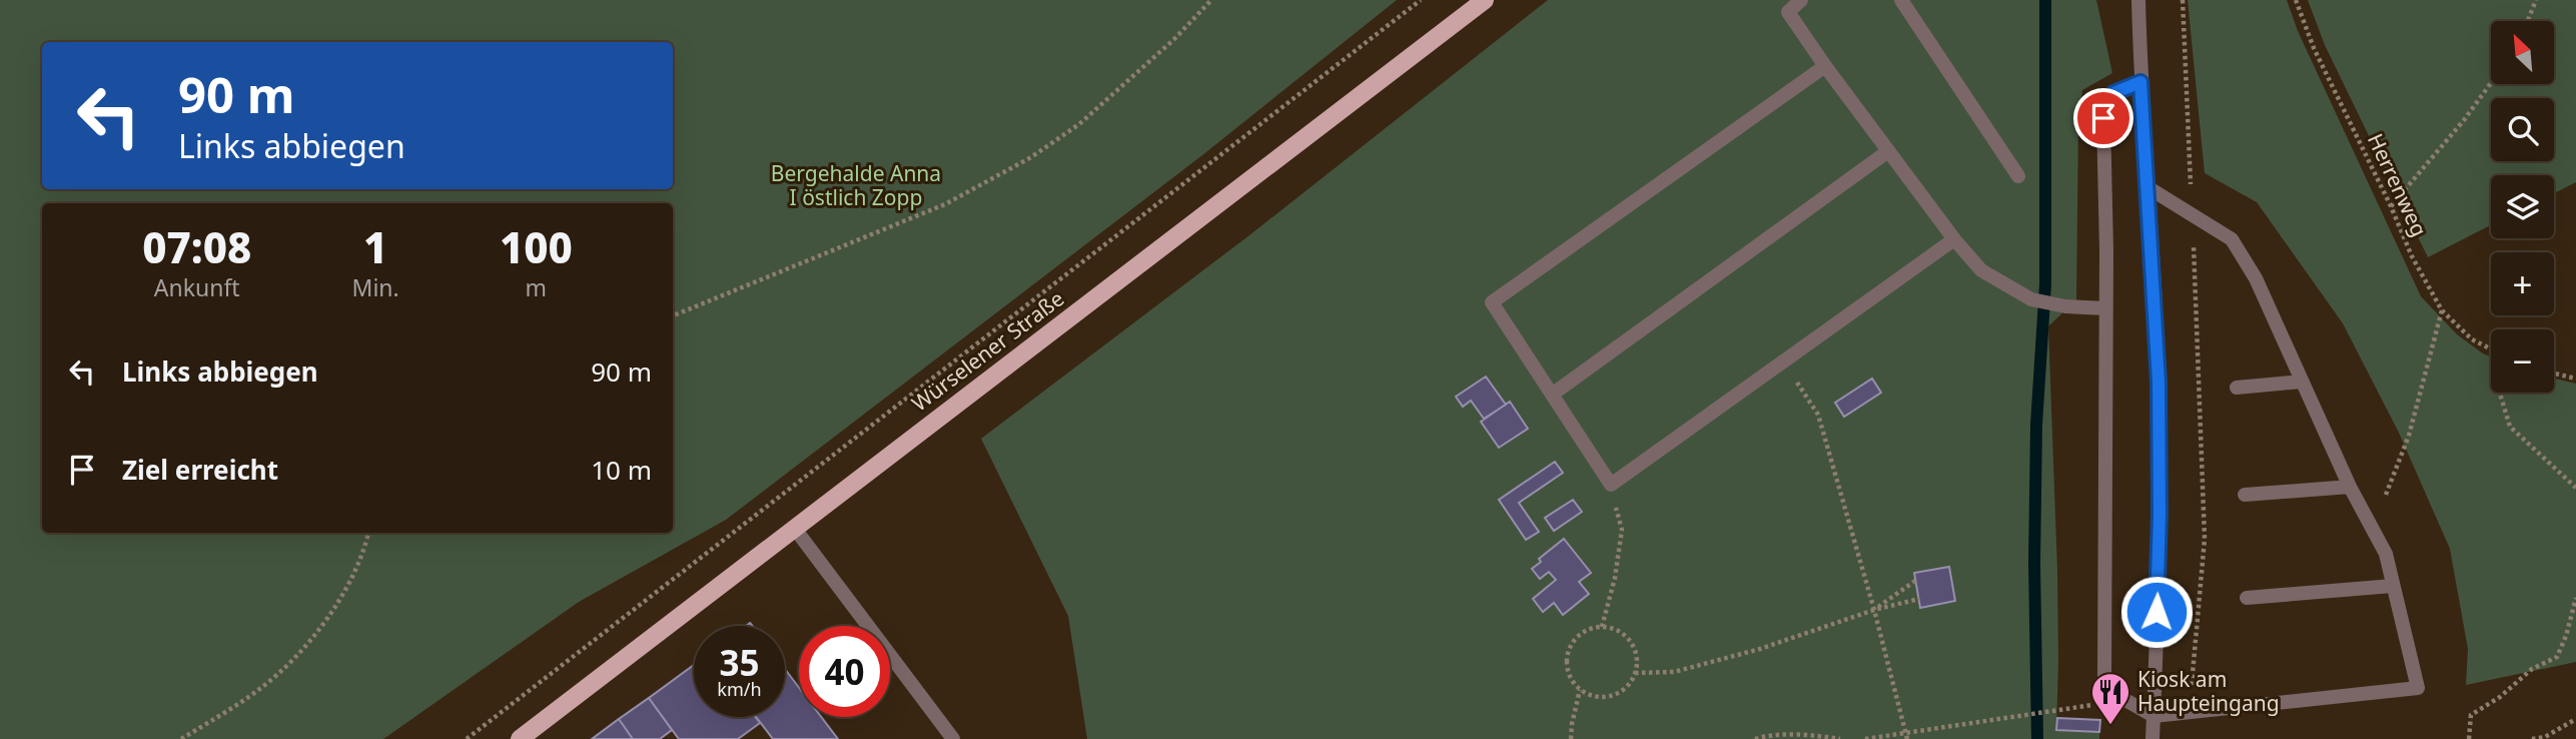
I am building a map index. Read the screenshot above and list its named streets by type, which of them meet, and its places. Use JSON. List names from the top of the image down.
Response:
{
  "streets": {
    "main road": ["Würselener Straße"],
    "path": ["Herrenweg"]
  },
  "parks": ["Bergehalde Anna I östlich Zopp"],
  "places": {
    "restaurant": ["Kiosk am Haupteingang"]
  },
  "north": "top left",
  "page": {
    "map_buttons": ["+", "−"],
    "turn": ["90 m", "Links abbiegen"],
    "eta": [
      "07:08",
      "Ankunft",
      "1",
      "Min.",
      "100",
      "m"
    ],
    "list": [
      {
        "name": "Links abbiegen",
        "value": "90 m"
      },
      {
        "name": "Ziel erreicht",
        "value": "10 m"
      }
    ],
    "speed": "35 km/h",
    "limit": "40"
  }
}
